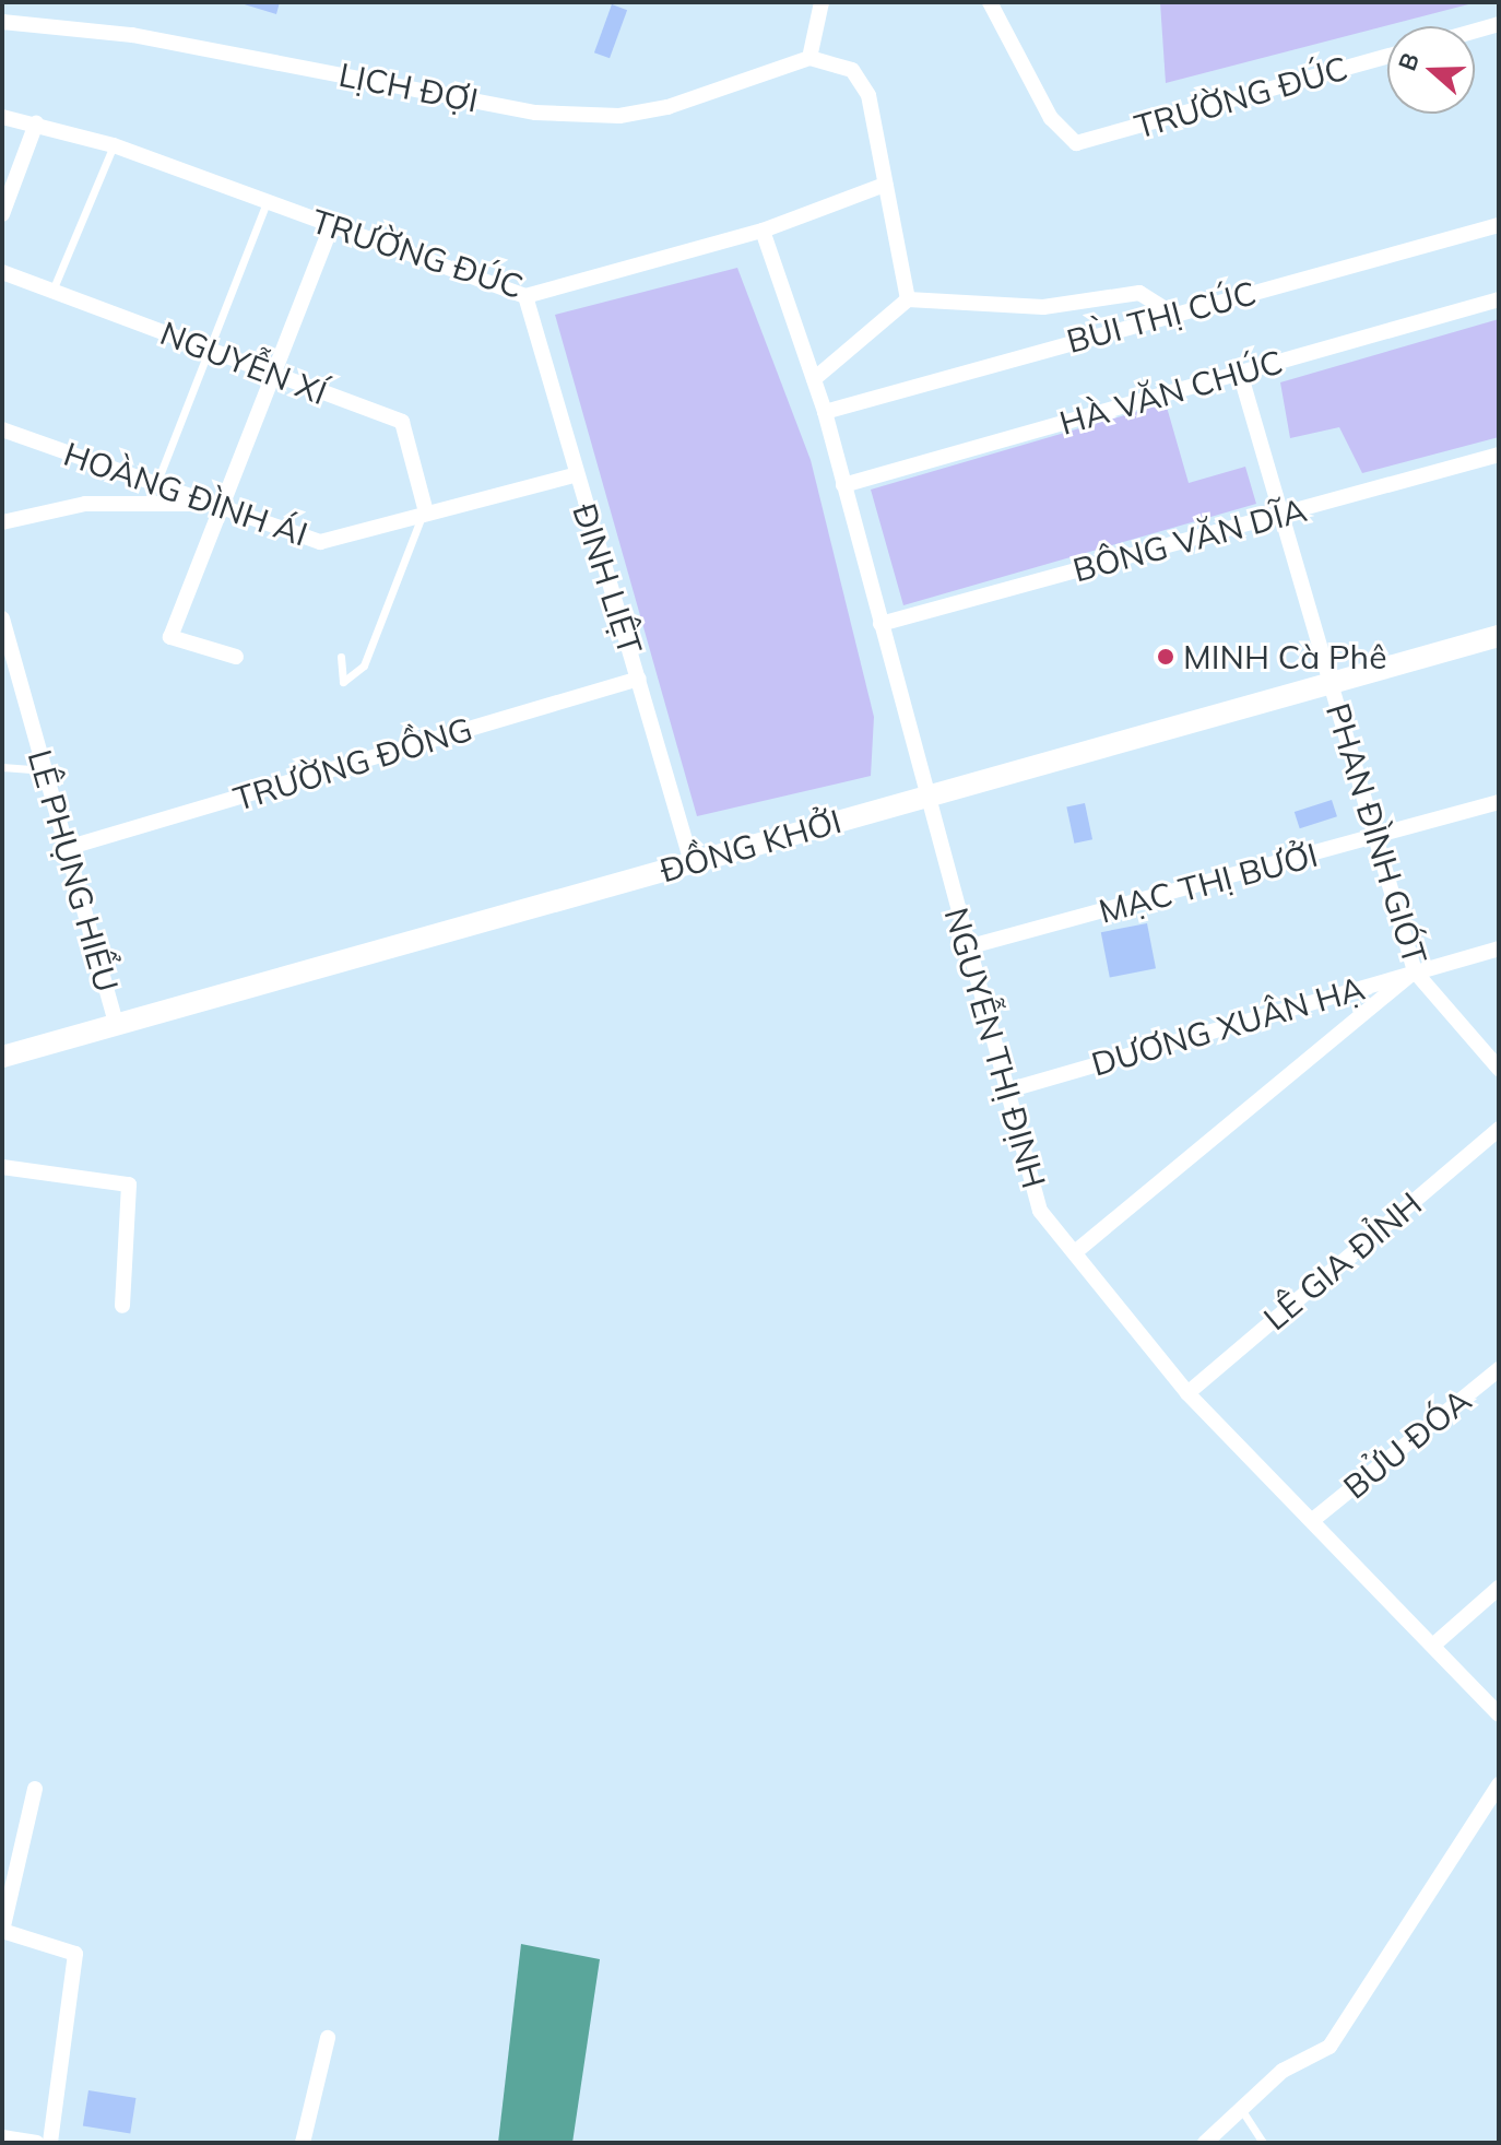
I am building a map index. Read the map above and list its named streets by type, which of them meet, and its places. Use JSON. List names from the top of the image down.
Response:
{
  "streets": {
    "street": [
      "LỊCH ĐỢI",
      "TRƯỜNG ĐÚC",
      "BÙI THỊ CÚC",
      "NGUYỄN XÍ",
      "HÀ VĂN CHÚC",
      "HOÀNG ĐÌNH ÁI",
      "BÔNG VĂN DĨA",
      "ĐINH LIỆT",
      "TRƯỜNG ĐỒNG",
      "PHAN ĐÌNH GIÓT",
      "ĐỒNG KHỞI",
      "LÊ PHỤNG HIỂU",
      "MẠC THỊ BƯỞI",
      "DƯƠNG XUÂN HẠ",
      "NGUYỄN THỊ ĐỊNH",
      "LÊ GIA ĐỈNH",
      "BỬU ĐÓA"
    ]
  },
  "crossings": [
    ["TRƯỜNG ĐÚC", "ĐINH LIỆT"],
    ["TRƯỜNG ĐÚC", "NGUYỄN THỊ ĐỊNH"],
    ["BÙI THỊ CÚC", "NGUYỄN THỊ ĐỊNH"],
    ["NGUYỄN XÍ", "HOÀNG ĐÌNH ÁI"],
    ["HÀ VĂN CHÚC", "PHAN ĐÌNH GIÓT"],
    ["HÀ VĂN CHÚC", "NGUYỄN THỊ ĐỊNH"],
    ["HOÀNG ĐÌNH ÁI", "ĐINH LIỆT"],
    ["BÔNG VĂN DĨA", "PHAN ĐÌNH GIÓT"],
    ["BÔNG VĂN DĨA", "NGUYỄN THỊ ĐỊNH"],
    ["ĐINH LIỆT", "TRƯỜNG ĐỒNG"],
    ["ĐINH LIỆT", "ĐỒNG KHỞI"],
    ["TRƯỜNG ĐỒNG", "LÊ PHỤNG HIỂU"],
    ["PHAN ĐÌNH GIÓT", "ĐỒNG KHỞI"],
    ["PHAN ĐÌNH GIÓT", "MẠC THỊ BƯỞI"],
    ["PHAN ĐÌNH GIÓT", "DƯƠNG XUÂN HẠ"],
    ["ĐỒNG KHỞI", "LÊ PHỤNG HIỂU"],
    ["ĐỒNG KHỞI", "NGUYỄN THỊ ĐỊNH"],
    ["MẠC THỊ BƯỞI", "NGUYỄN THỊ ĐỊNH"],
    ["DƯƠNG XUÂN HẠ", "NGUYỄN THỊ ĐỊNH"],
    ["NGUYỄN THỊ ĐỊNH", "LÊ GIA ĐỈNH"],
    ["NGUYỄN THỊ ĐỊNH", "BỬU ĐÓA"]
  ],
  "places": ["MINH Cà Phê"],
  "north": "left"
}
